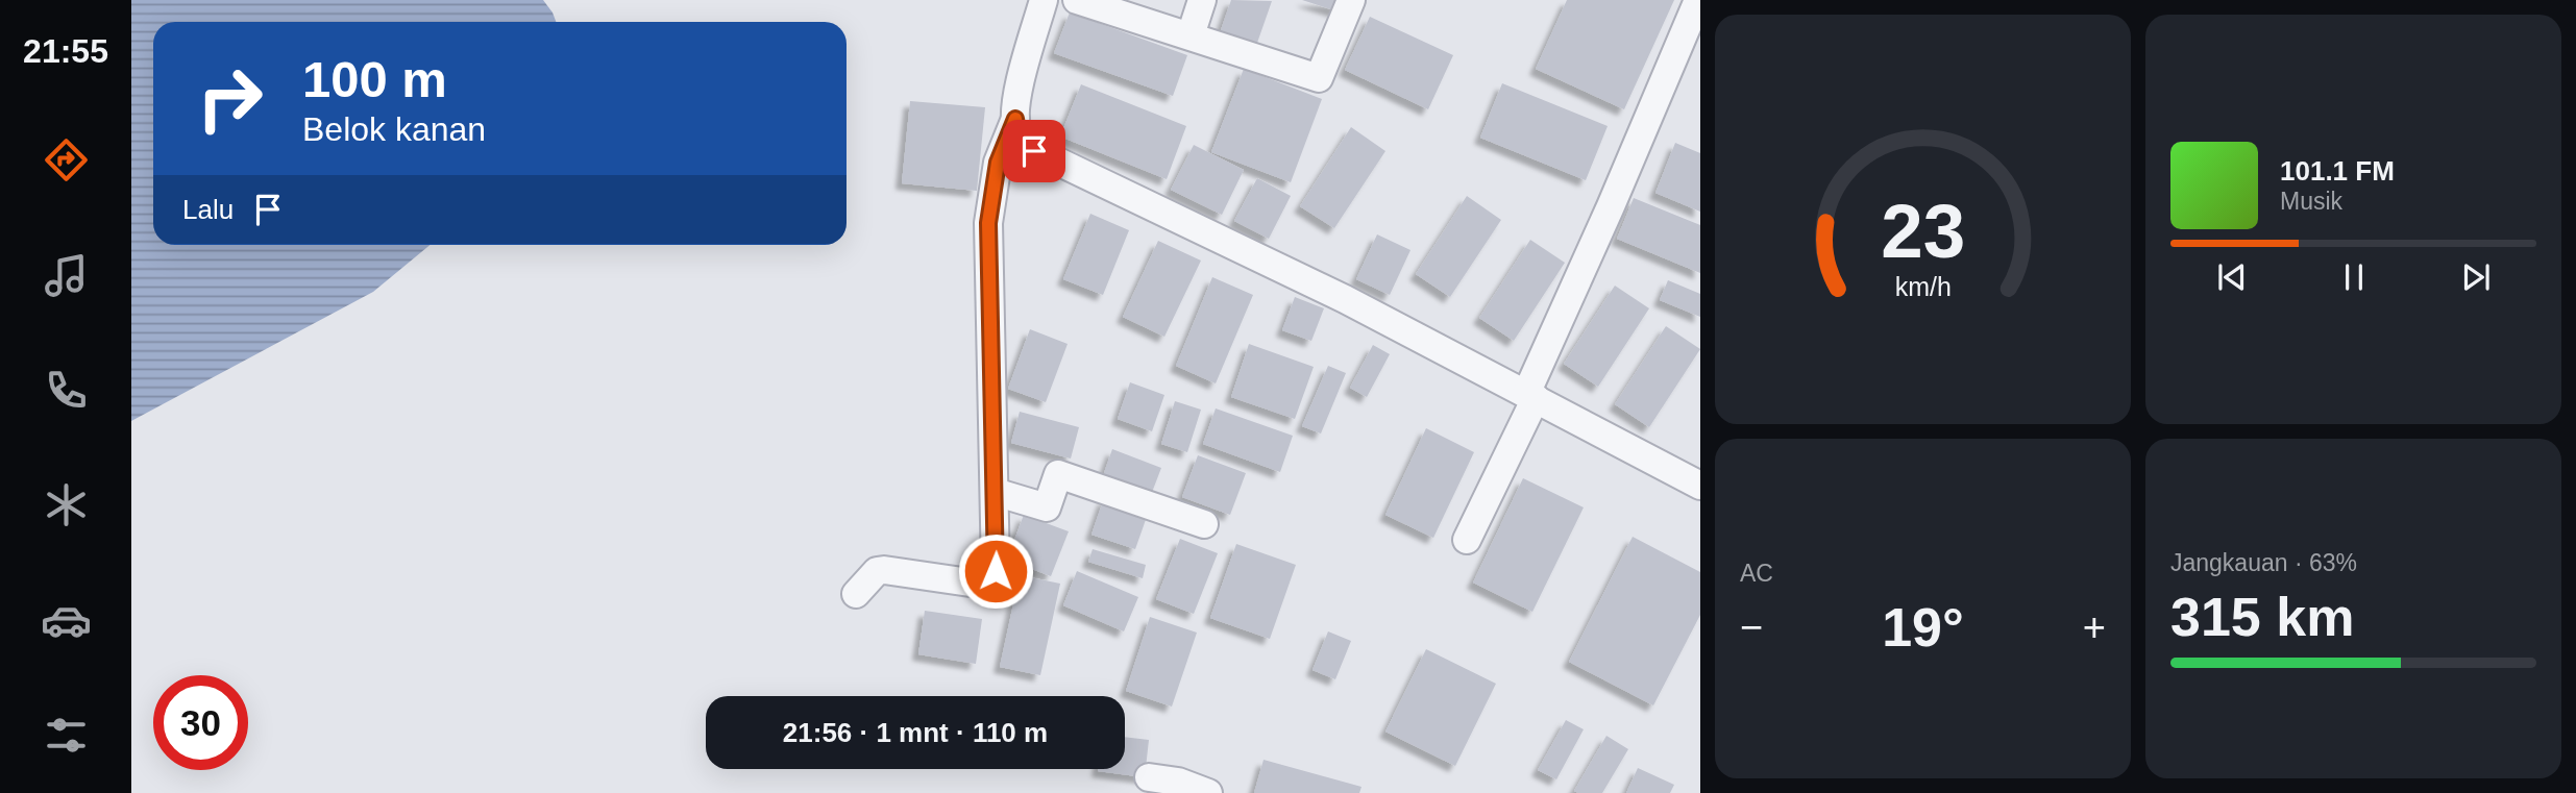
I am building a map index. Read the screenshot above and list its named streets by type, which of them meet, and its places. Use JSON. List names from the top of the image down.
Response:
{
  "page": {
    "tabs": "21:55",
    "turn": ["100 m", "Belok kanan"],
    "song": ["101.1 FM", "Musik"],
    "then": "Lalu",
    "tile": [
      "AC",
      ["Jangkauan · 63%", "315 km"]
    ],
    "heat": ["−", "19°", "+"],
    "limit": "30",
    "trip": "21:56 · 1 mnt · 110 m",
    "gauge": ["23", "km/h"]
  }
}
